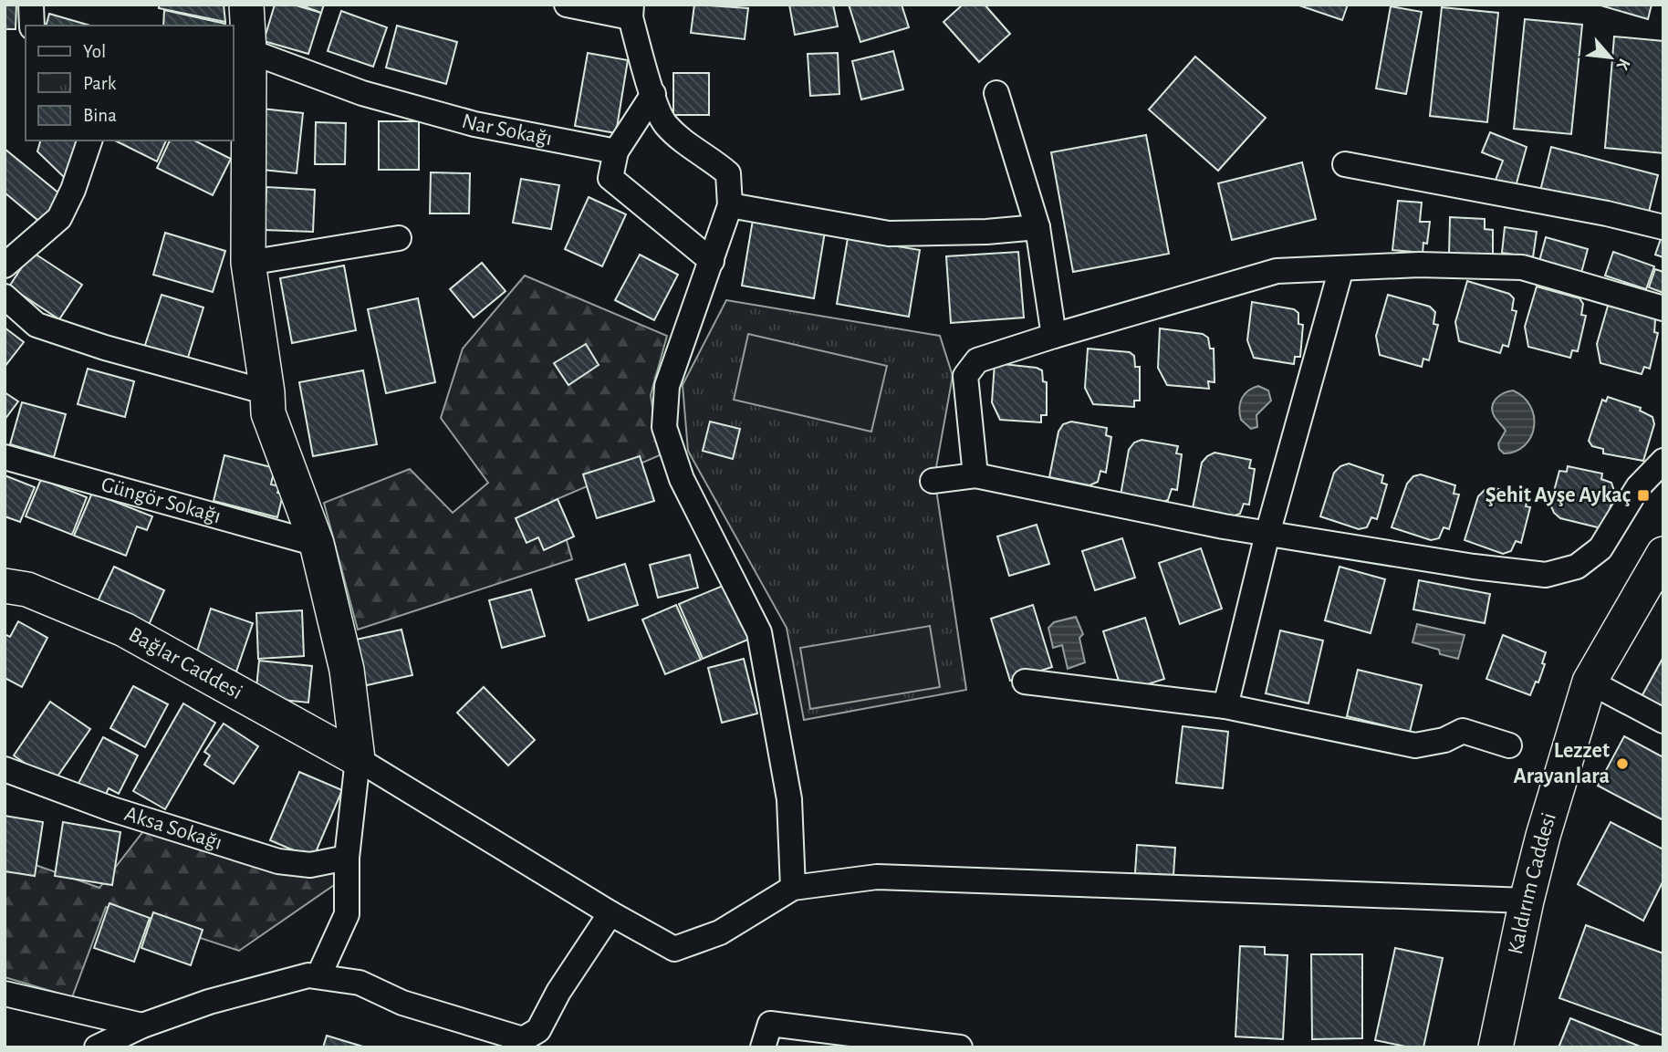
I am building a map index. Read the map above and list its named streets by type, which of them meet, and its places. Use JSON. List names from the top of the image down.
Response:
{
  "streets": {
    "street": [
      "Nar Sokağı",
      "Güngör Sokağı",
      "Bağlar Caddesi",
      "Aksa Sokağı",
      "Kaldırım Caddesi"
    ]
  },
  "places": {
    "transit": ["Şehit Ayşe Aykaç"],
    "other": ["Lezzet Arayanlara"]
  },
  "legend": ["Yol", "Park", "Bina"],
  "north": "bottom right"
}
